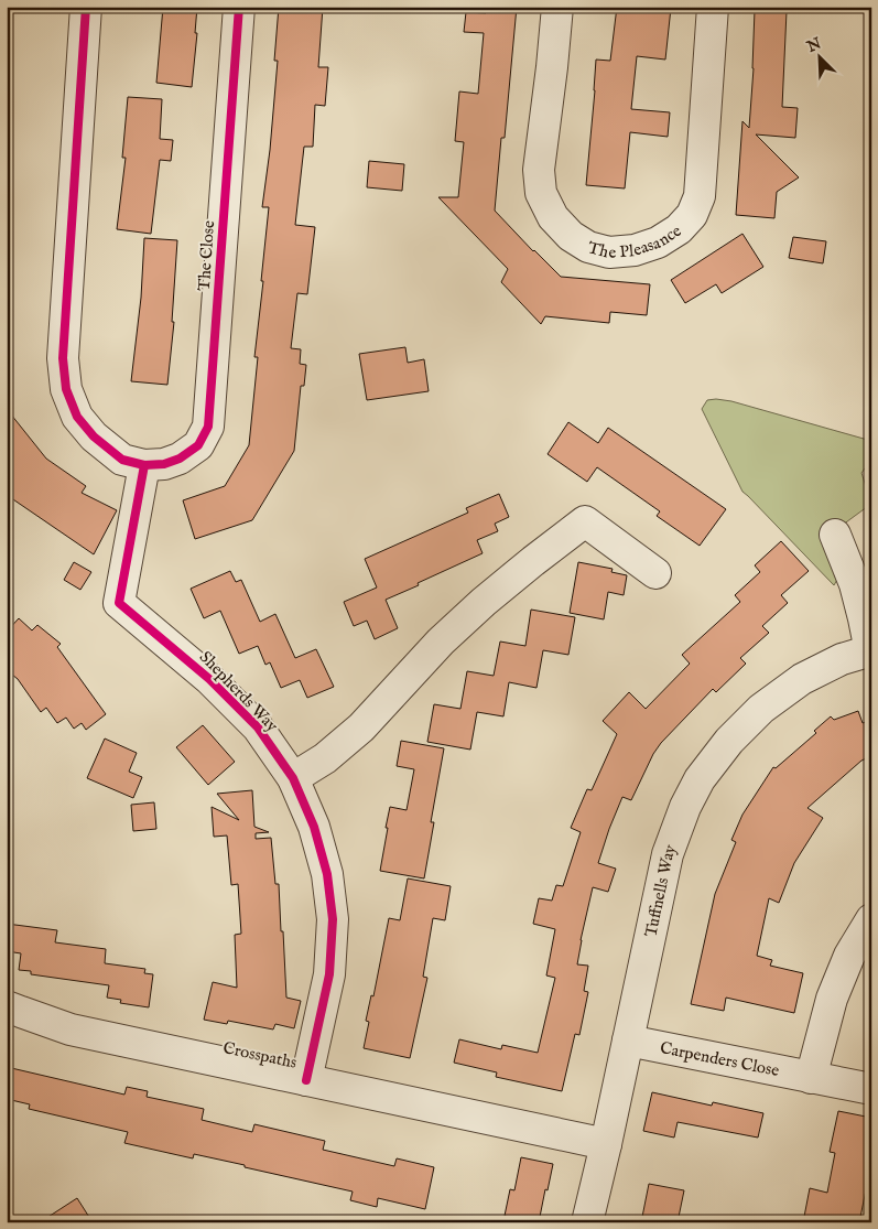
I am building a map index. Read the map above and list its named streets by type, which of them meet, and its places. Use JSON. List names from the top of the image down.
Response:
{
  "streets": {
    "street": [
      "The Pleasance",
      "The Close",
      "Shepherds Way",
      "Tuffnells Way",
      "Crosspaths",
      "Carpenders Close"
    ]
  },
  "crossings": [
    ["The Close", "Shepherds Way"],
    ["Shepherds Way", "Crosspaths"],
    ["Tuffnells Way", "Crosspaths"],
    ["Tuffnells Way", "Carpenders Close"]
  ],
  "north": "top left"
}
